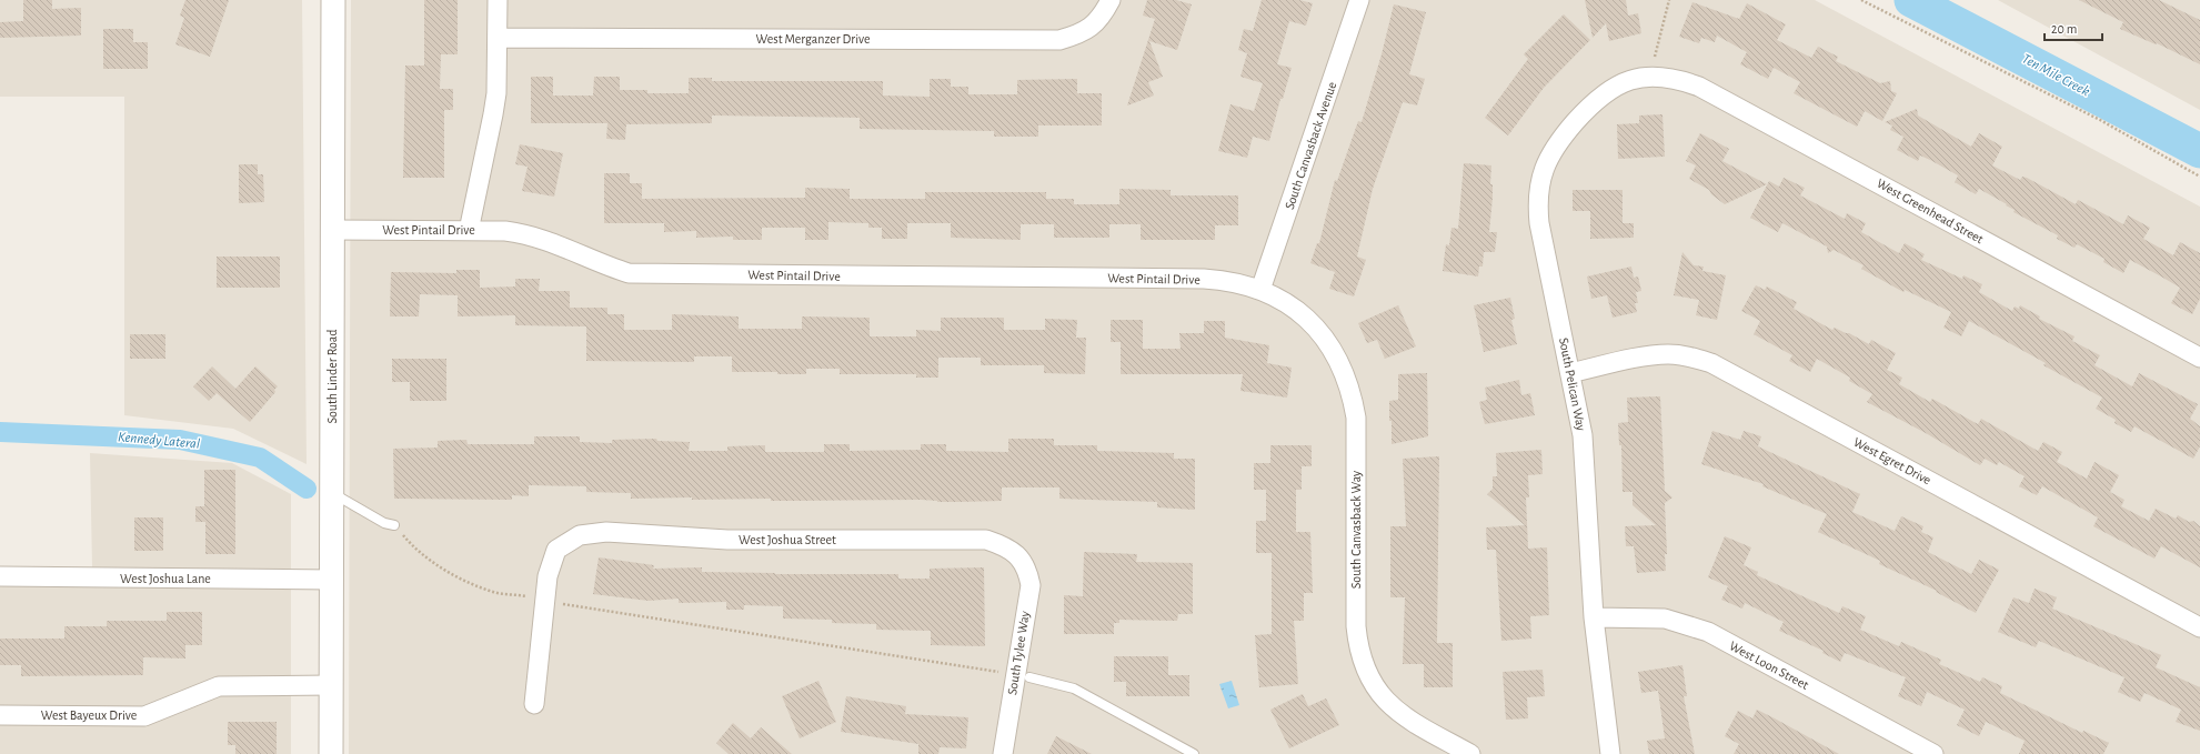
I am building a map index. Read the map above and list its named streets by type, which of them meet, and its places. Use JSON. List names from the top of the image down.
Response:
{
  "streets": {
    "street": [
      "West Merganzer Drive",
      "South Canvasback Avenue",
      "West Greenhead Street",
      "West Pintail Drive",
      "South Linder Road",
      "South Pelican Way",
      "West Egret Drive",
      "South Canvasback Way",
      "West Joshua Street",
      "West Joshua Lane",
      "South Tylee Way",
      "West Loon Street",
      "West Bayeux Drive"
    ]
  },
  "crossings": [
    ["South Canvasback Avenue", "West Pintail Drive"],
    ["South Canvasback Avenue", "South Canvasback Way"],
    ["West Greenhead Street", "South Pelican Way"],
    ["West Pintail Drive", "South Linder Road"],
    ["West Pintail Drive", "South Canvasback Way"],
    ["South Linder Road", "West Joshua Lane"],
    ["South Linder Road", "West Bayeux Drive"],
    ["South Pelican Way", "West Egret Drive"],
    ["South Pelican Way", "West Loon Street"],
    ["West Joshua Street", "South Tylee Way"]
  ],
  "water": ["Ten Mile Creek", "Kennedy Lateral"],
  "scale_bar": "20 m"
}
